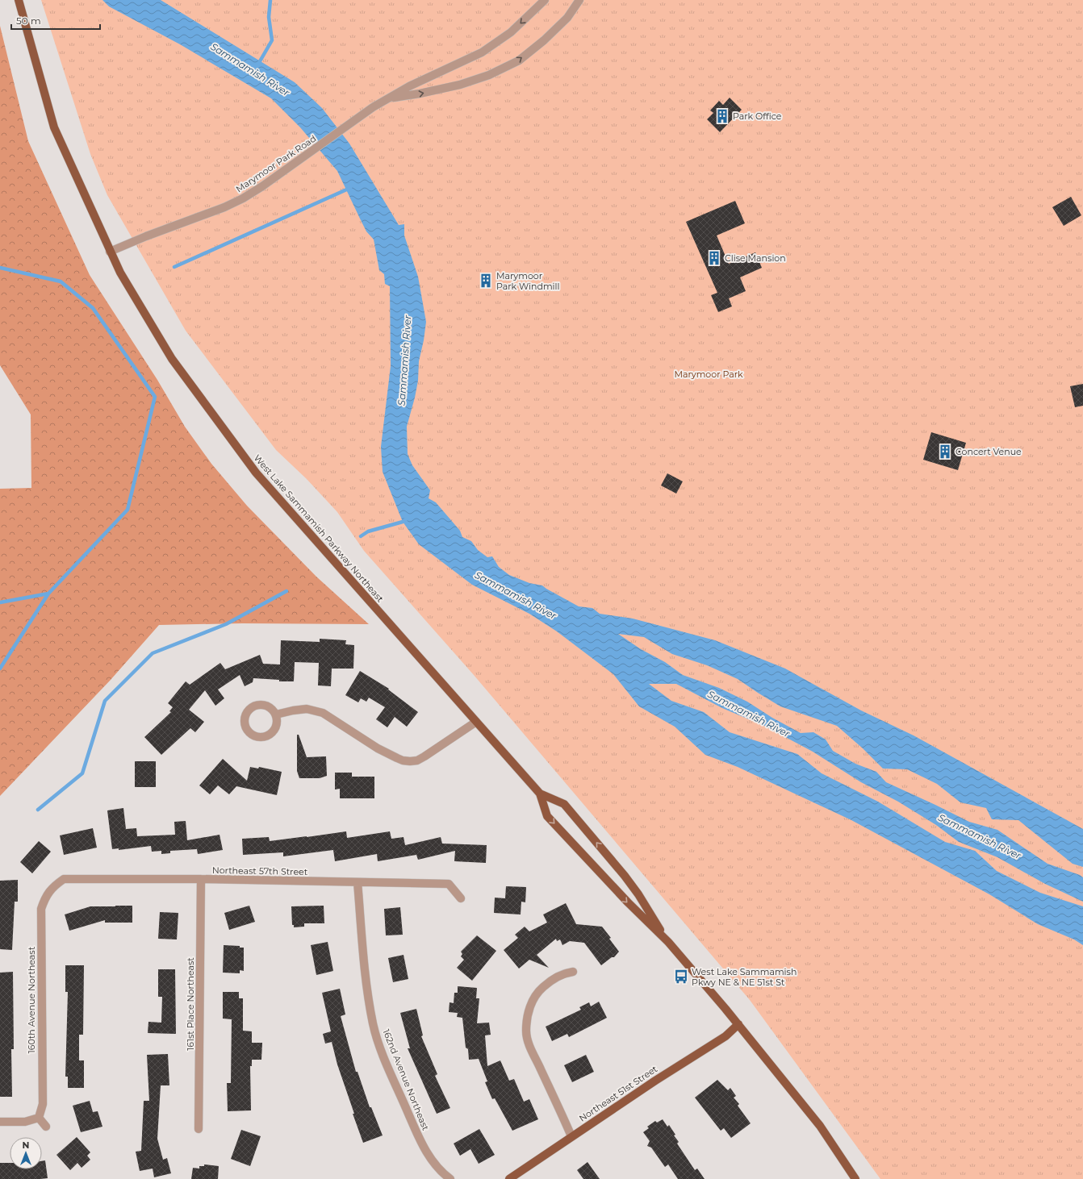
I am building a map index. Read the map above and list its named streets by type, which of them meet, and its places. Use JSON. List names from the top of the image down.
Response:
{
  "streets": {
    "main road": ["West Lake Sammamish Parkway Northeast", "Northeast 51st Street"],
    "street": [
      "Marymoor Park Road",
      "Northeast 57th Street",
      "160th Avenue Northeast",
      "161st Place Northeast",
      "162nd Avenue Northeast"
    ]
  },
  "crossings": [
    ["Marymoor Park Road", "West Lake Sammamish Parkway Northeast"],
    ["West Lake Sammamish Parkway Northeast", "Northeast 51st Street"],
    ["Northeast 57th Street", "160th Avenue Northeast"],
    ["Northeast 57th Street", "161st Place Northeast"],
    ["Northeast 57th Street", "162nd Avenue Northeast"]
  ],
  "water": ["Sammamish River"],
  "parks": ["Marymoor Park"],
  "places": {
    "building": [
      "Park Office",
      "Clise Mansion",
      "Marymoor Park Windmill",
      "Concert Venue"
    ],
    "bus stop": ["West Lake Sammamish Pkwy NE & NE 51st St"]
  },
  "scale_bar": "50 m",
  "north": "top"
}
